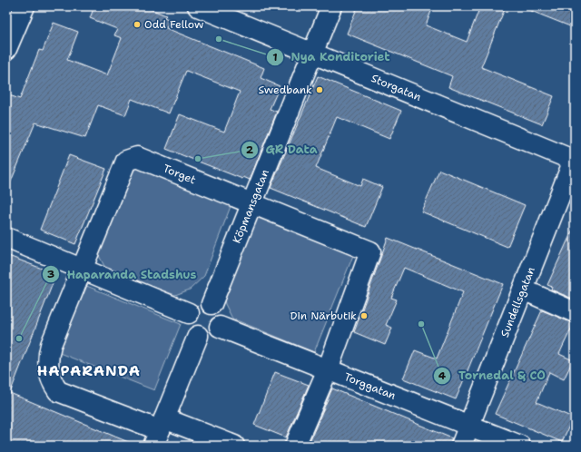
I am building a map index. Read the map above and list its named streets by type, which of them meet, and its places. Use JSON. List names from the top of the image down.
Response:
{
  "streets": {
    "street": [
      "Storgatan",
      "Torget",
      "Köpmansgatan",
      "Sundellsgatan",
      "Torggatan"
    ]
  },
  "crossings": [
    ["Storgatan", "Köpmansgatan"],
    ["Storgatan", "Sundellsgatan"],
    ["Torget", "Köpmansgatan"],
    ["Torget", "Torggatan"],
    ["Köpmansgatan", "Torggatan"],
    ["Sundellsgatan", "Torggatan"]
  ],
  "districts": ["HAPARANDA"],
  "places": [
    "Odd Fellow",
    "Nya Konditoriet",
    "Swedbank",
    "GR Data",
    "Din Närbutik",
    "Tornedal & CO",
    "Haparanda Stadshus"
  ]
}
